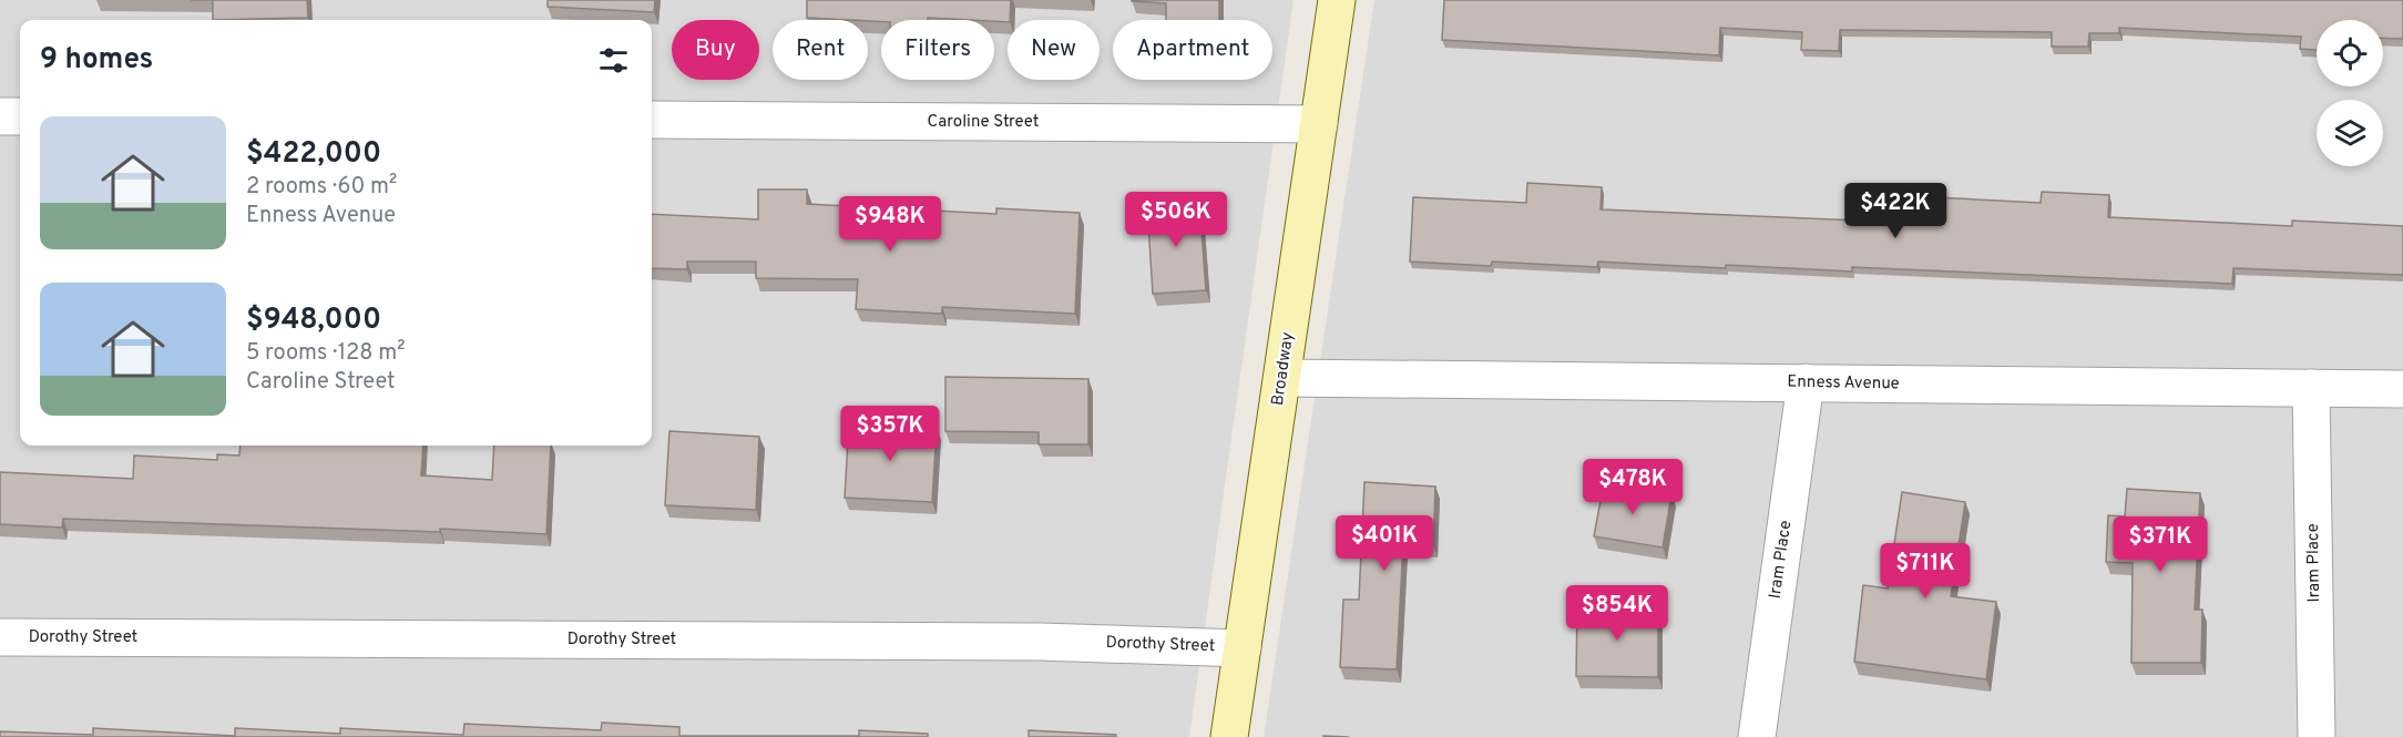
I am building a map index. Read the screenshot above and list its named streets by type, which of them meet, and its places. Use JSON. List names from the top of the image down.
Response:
{
  "streets": {
    "main road": ["Broadway"],
    "street": [
      "Caroline Street",
      "Enness Avenue",
      "Iram Place",
      "Dorothy Street"
    ]
  },
  "crossings": [
    ["Caroline Street", "Broadway"],
    ["Broadway", "Enness Avenue"],
    ["Broadway", "Dorothy Street"],
    ["Enness Avenue", "Iram Place"]
  ],
  "page": {
    "chip": [
      "Buy",
      "Rent",
      "Filters",
      "New",
      "Apartment"
    ],
    "heading": "9 homes",
    "list": [
      {
        "name": "$422,000",
        "note": "2 rooms · 60 m² · Enness Avenue"
      },
      {
        "name": "$948,000",
        "note": "5 rooms · 128 m² · Caroline Street"
      }
    ],
    "price": [
      "$422K",
      "$506K",
      "$948K",
      "$357K",
      "$478K",
      "$401K",
      "$371K",
      "$711K",
      "$854K"
    ]
  }
}
